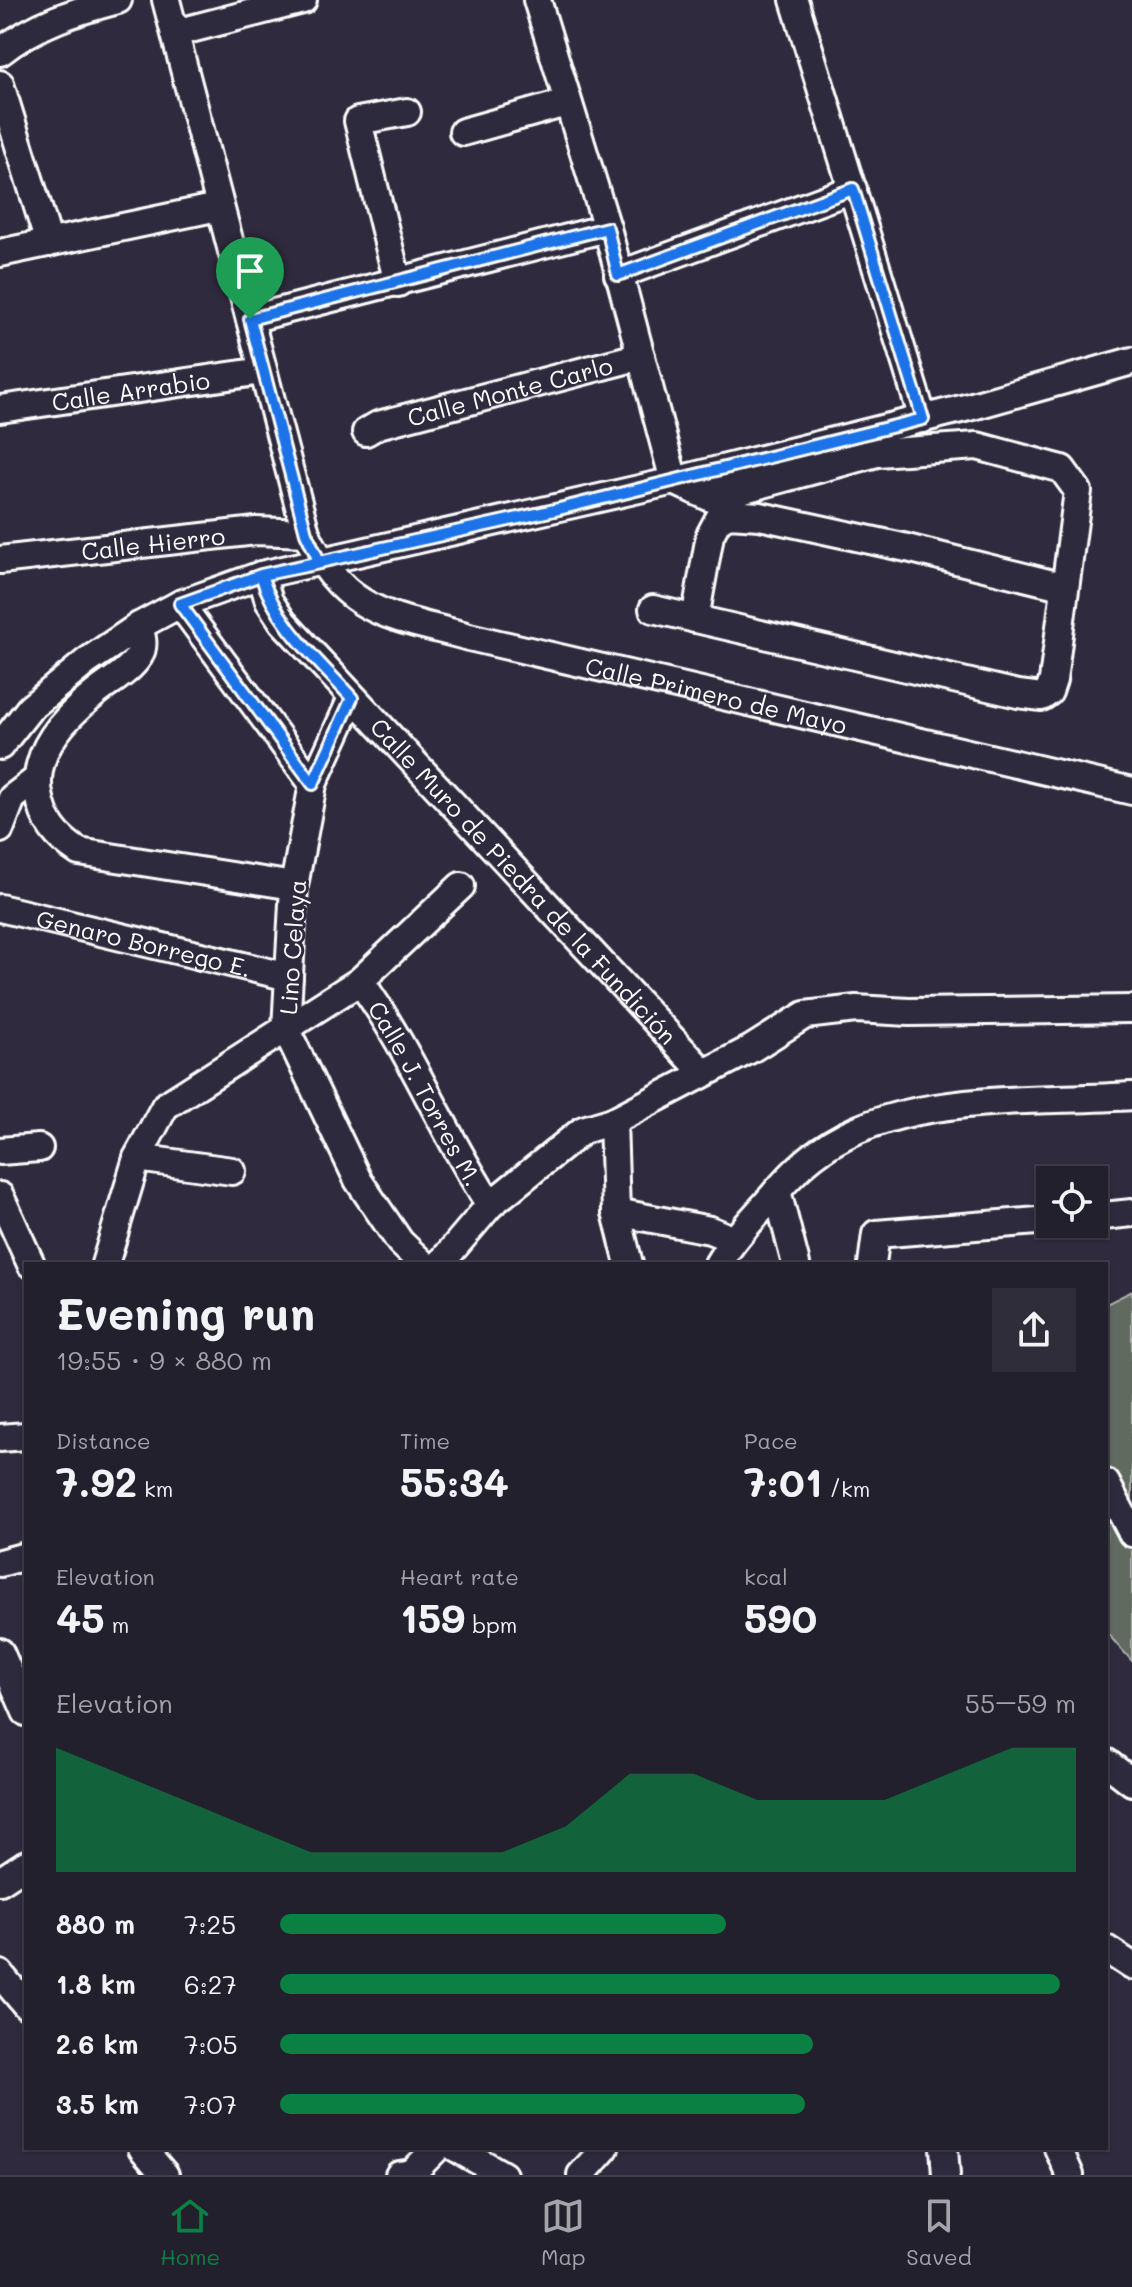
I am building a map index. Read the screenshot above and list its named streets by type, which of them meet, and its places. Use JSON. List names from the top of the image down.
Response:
{
  "streets": {
    "street": [
      "Calle Arrabio",
      "Calle Monte Carlo",
      "Calle Hierro",
      "Calle Primero de Mayo",
      "Calle Muro de Piedra de la Fundición",
      "Genaro Borrego E.",
      "Lino Celaya",
      "Calle J. Torres M."
    ]
  },
  "crossings": [
    ["Calle Arrabio", "Calle Primero de Mayo"],
    ["Calle Hierro", "Calle Primero de Mayo"],
    ["Calle Muro de Piedra de la Fundición", "Lino Celaya"],
    ["Genaro Borrego E.", "Lino Celaya"]
  ],
  "page": {
    "heading": ["Evening run", "19:55 · 9 × 880 m"],
    "stats": [
      ["Distance", "7.92 km"],
      ["Time", "55:34"],
      ["Pace", "7:01 /km"],
      ["Elevation", "45 m"],
      ["Heart rate", "159 bpm"],
      ["kcal", "590"]
    ],
    "chart": ["Elevation", "55–59 m"],
    "list": [
      {
        "name": "880 m",
        "note": "7:25"
      },
      {
        "name": "1.8 km",
        "note": "6:27"
      },
      {
        "name": "2.6 km",
        "note": "7:05"
      },
      {
        "name": "3.5 km",
        "note": "7:07"
      }
    ],
    "tabs": ["Home", "Map", "Saved"]
  }
}
